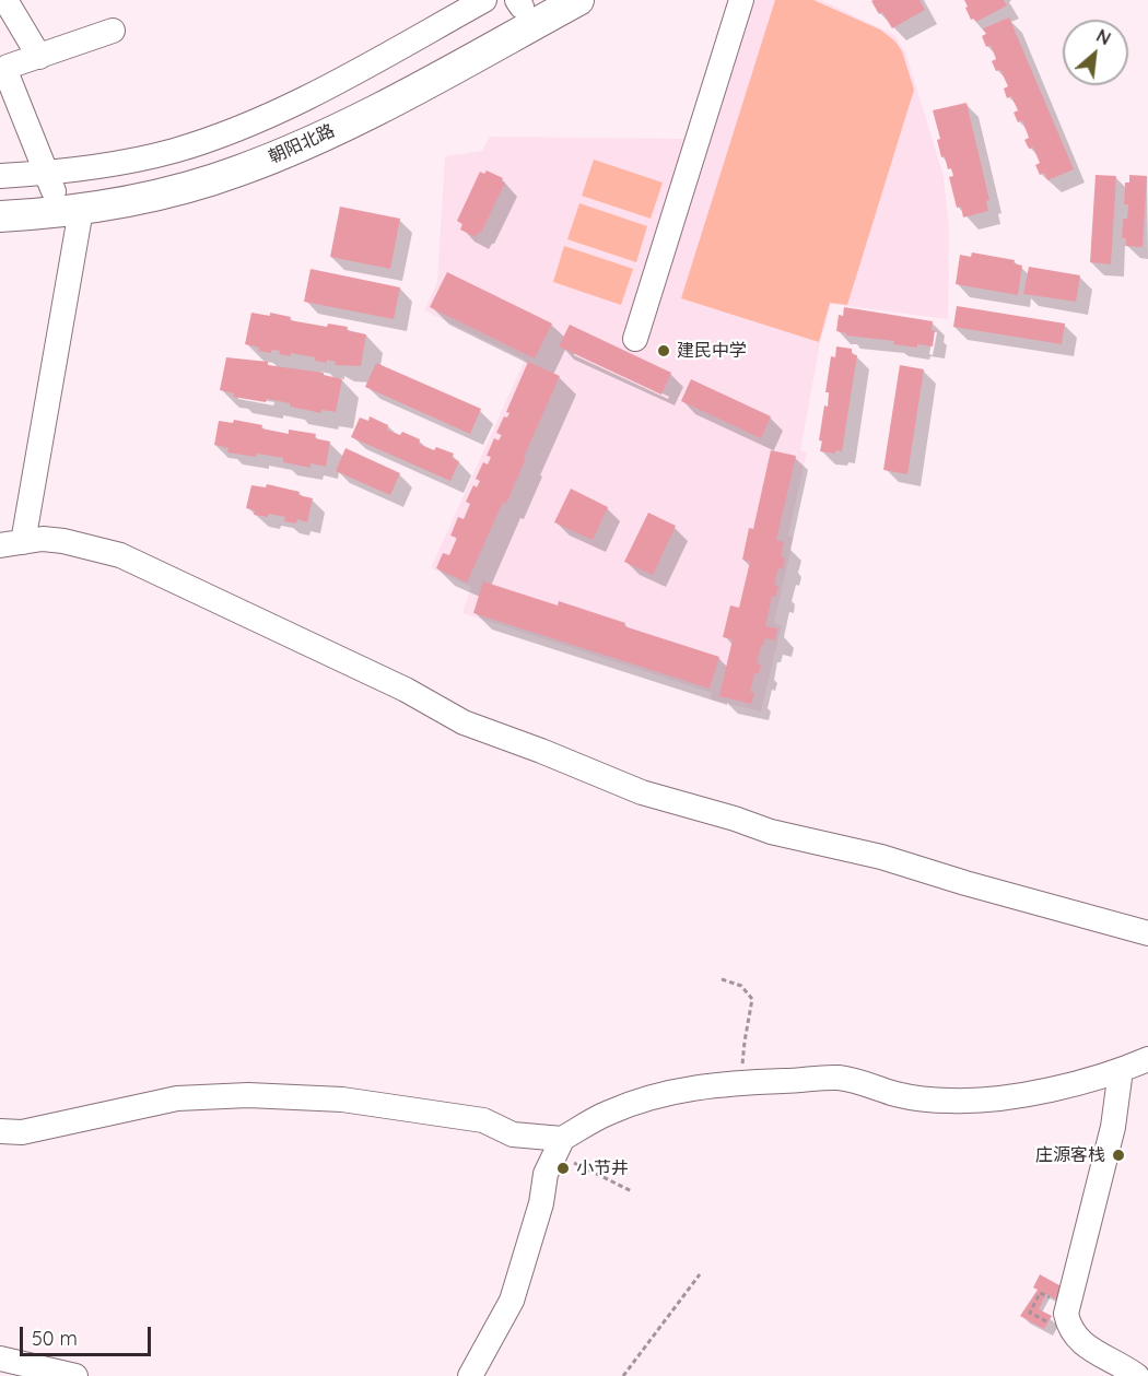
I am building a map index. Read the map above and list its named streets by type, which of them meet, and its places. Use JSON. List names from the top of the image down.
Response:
{
  "streets": {
    "main road": ["朝阳北路"]
  },
  "places": ["建民中学", "庄源客栈", "小节井"],
  "scale_bar": "50 m",
  "north": "top right"
}
